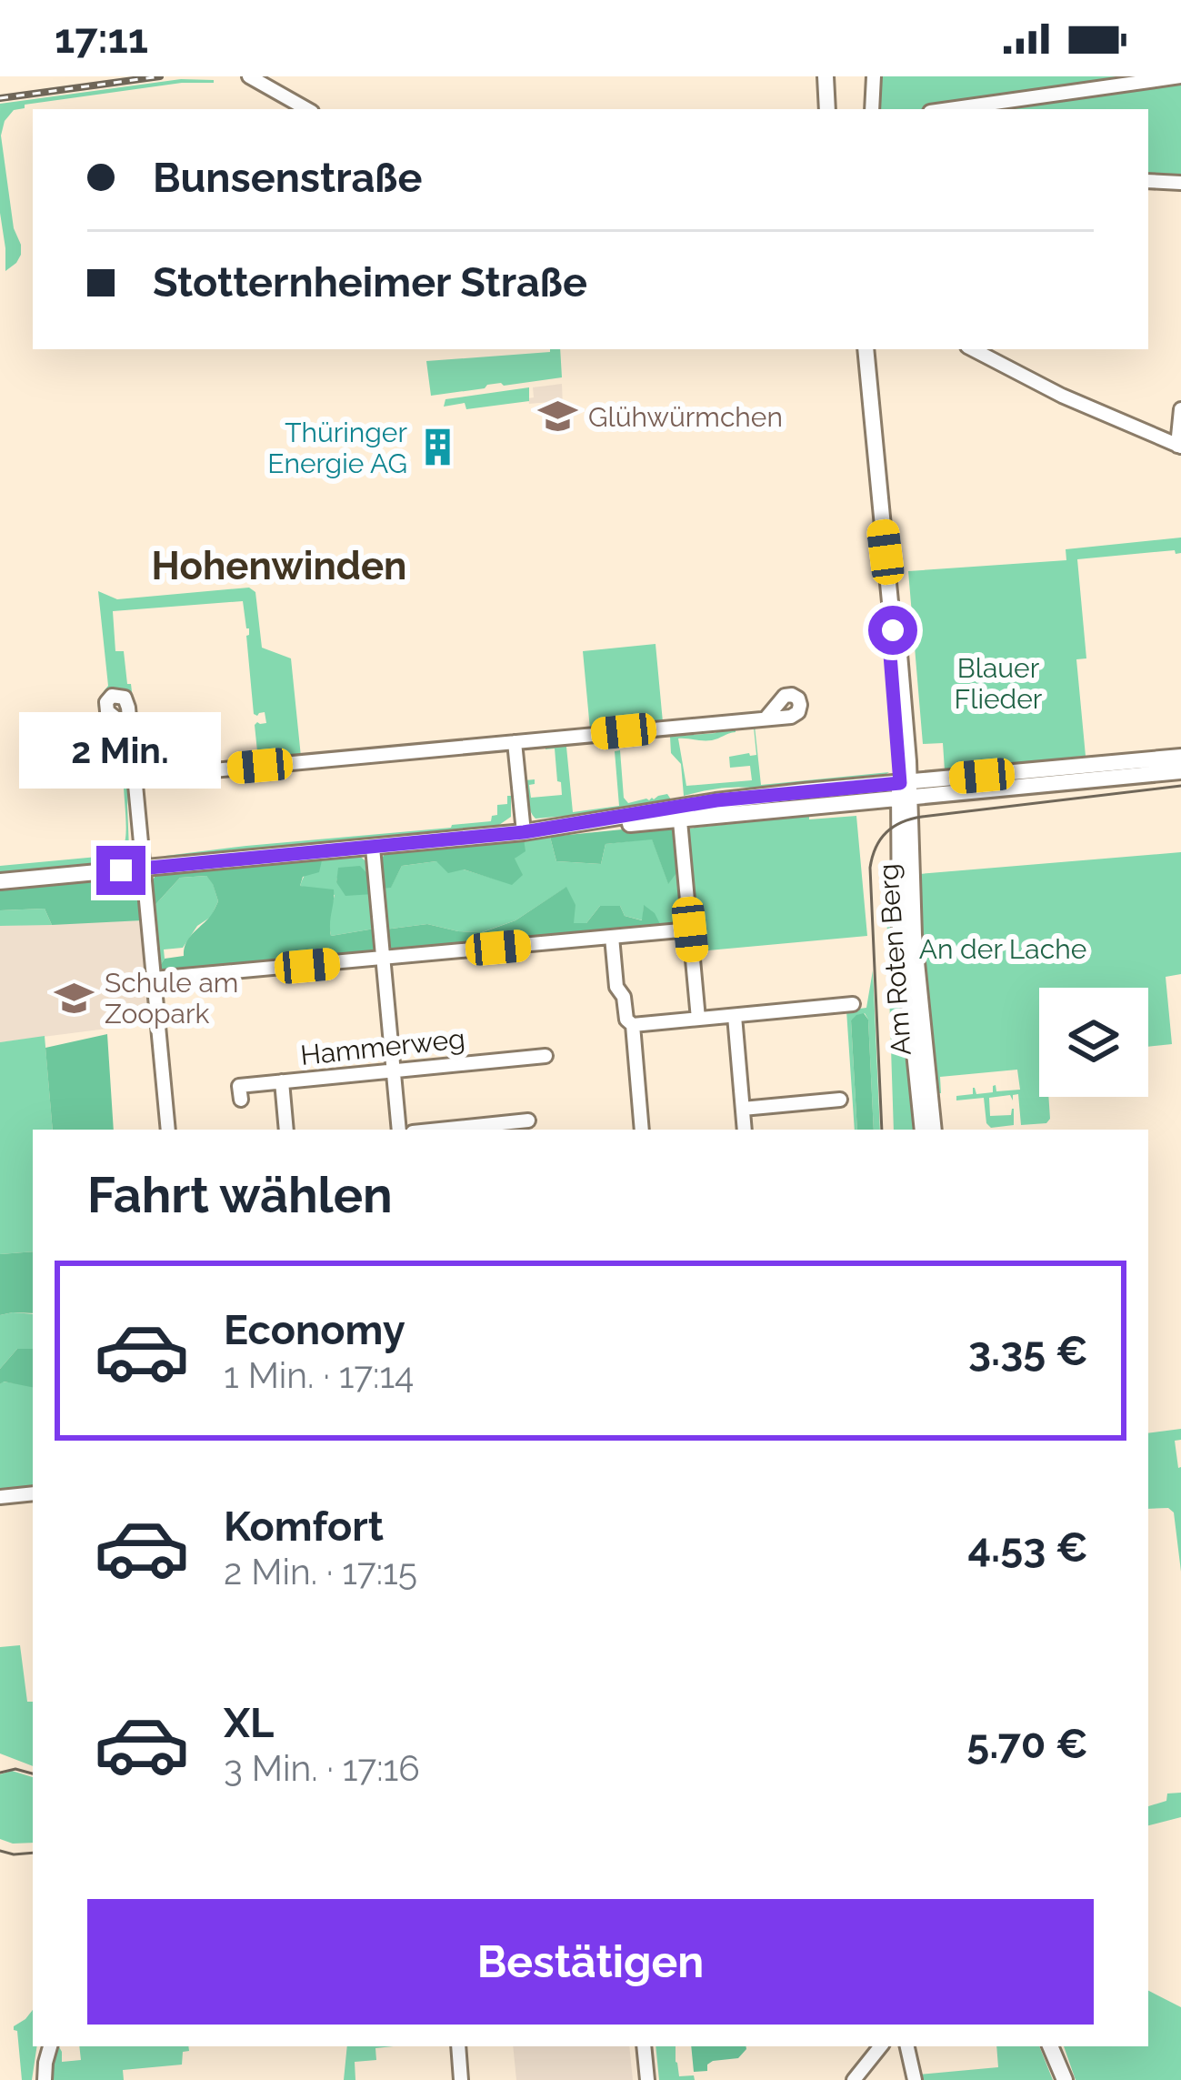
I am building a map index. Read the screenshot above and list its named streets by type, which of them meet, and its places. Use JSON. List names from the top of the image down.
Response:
{
  "streets": {
    "main road": ["Am Roten Berg"],
    "street": ["Hammerweg"]
  },
  "districts": ["Hohenwinden"],
  "parks": ["Blauer Flieder", "An der Lache"],
  "places": {
    "school or university": ["Glühwürmchen", "Schule am Zoopark"],
    "building": ["Thüringer Energie AG"]
  },
  "page": {
    "status": "17:11",
    "banner": ["Bunsenstraße", "Stotternheimer Straße"],
    "bubble": "2 Min.",
    "heading": "Fahrt wählen",
    "list": [
      {
        "name": "Economy",
        "note": "1 Min. · 17:14",
        "value": "3.35 €"
      },
      {
        "name": "Komfort",
        "note": "2 Min. · 17:15",
        "value": "4.53 €"
      },
      {
        "name": "XL",
        "note": "3 Min. · 17:16",
        "value": "5.70 €"
      }
    ],
    "buttons": "Bestätigen"
  }
}
